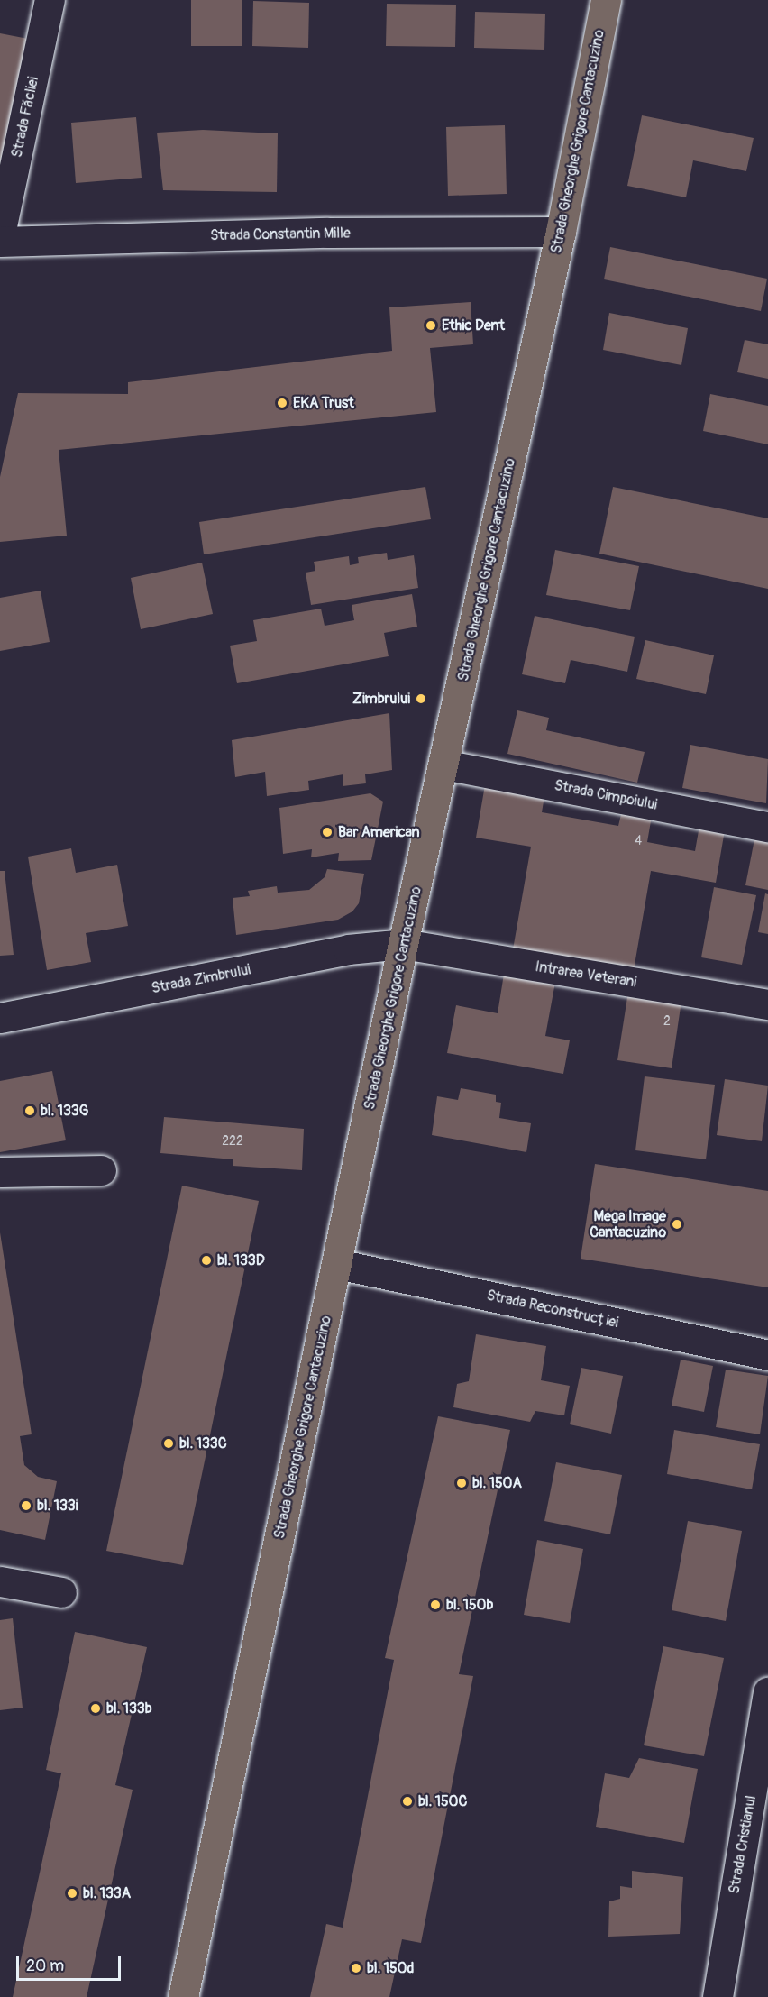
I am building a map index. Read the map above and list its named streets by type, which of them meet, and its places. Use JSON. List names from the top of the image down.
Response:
{
  "streets": {
    "main road": ["Strada Gheorghe Grigore Cantacuzino"],
    "street": [
      "Strada Făcliei",
      "Strada Constantin Mille",
      "Strada Cimpoiului",
      "Intrarea Veterani",
      "Strada Zimbrului",
      "Strada Reconstrucției",
      "Strada Cristianul"
    ]
  },
  "crossings": [
    ["Strada Gheorghe Grigore Cantacuzino", "Strada Constantin Mille"],
    ["Strada Gheorghe Grigore Cantacuzino", "Strada Cimpoiului"],
    ["Strada Gheorghe Grigore Cantacuzino", "Intrarea Veterani"],
    ["Strada Gheorghe Grigore Cantacuzino", "Strada Zimbrului"],
    ["Strada Gheorghe Grigore Cantacuzino", "Strada Reconstrucției"],
    ["Intrarea Veterani", "Strada Zimbrului"]
  ],
  "places": [
    "Ethic Dent",
    "EKA Trust",
    "Zimbrului",
    "Bar American",
    "bl. 133G",
    "Mega Image Cantacuzino",
    "bl. 133D",
    "bl. 133C",
    "bl. 150A",
    "bl. 133i",
    "bl. 150b",
    "bl. 133b",
    "bl. 150C",
    "bl. 133A",
    "bl. 150d"
  ],
  "house_numbers": ["4", "2", "222"],
  "scale_bar": "20 m"
}
